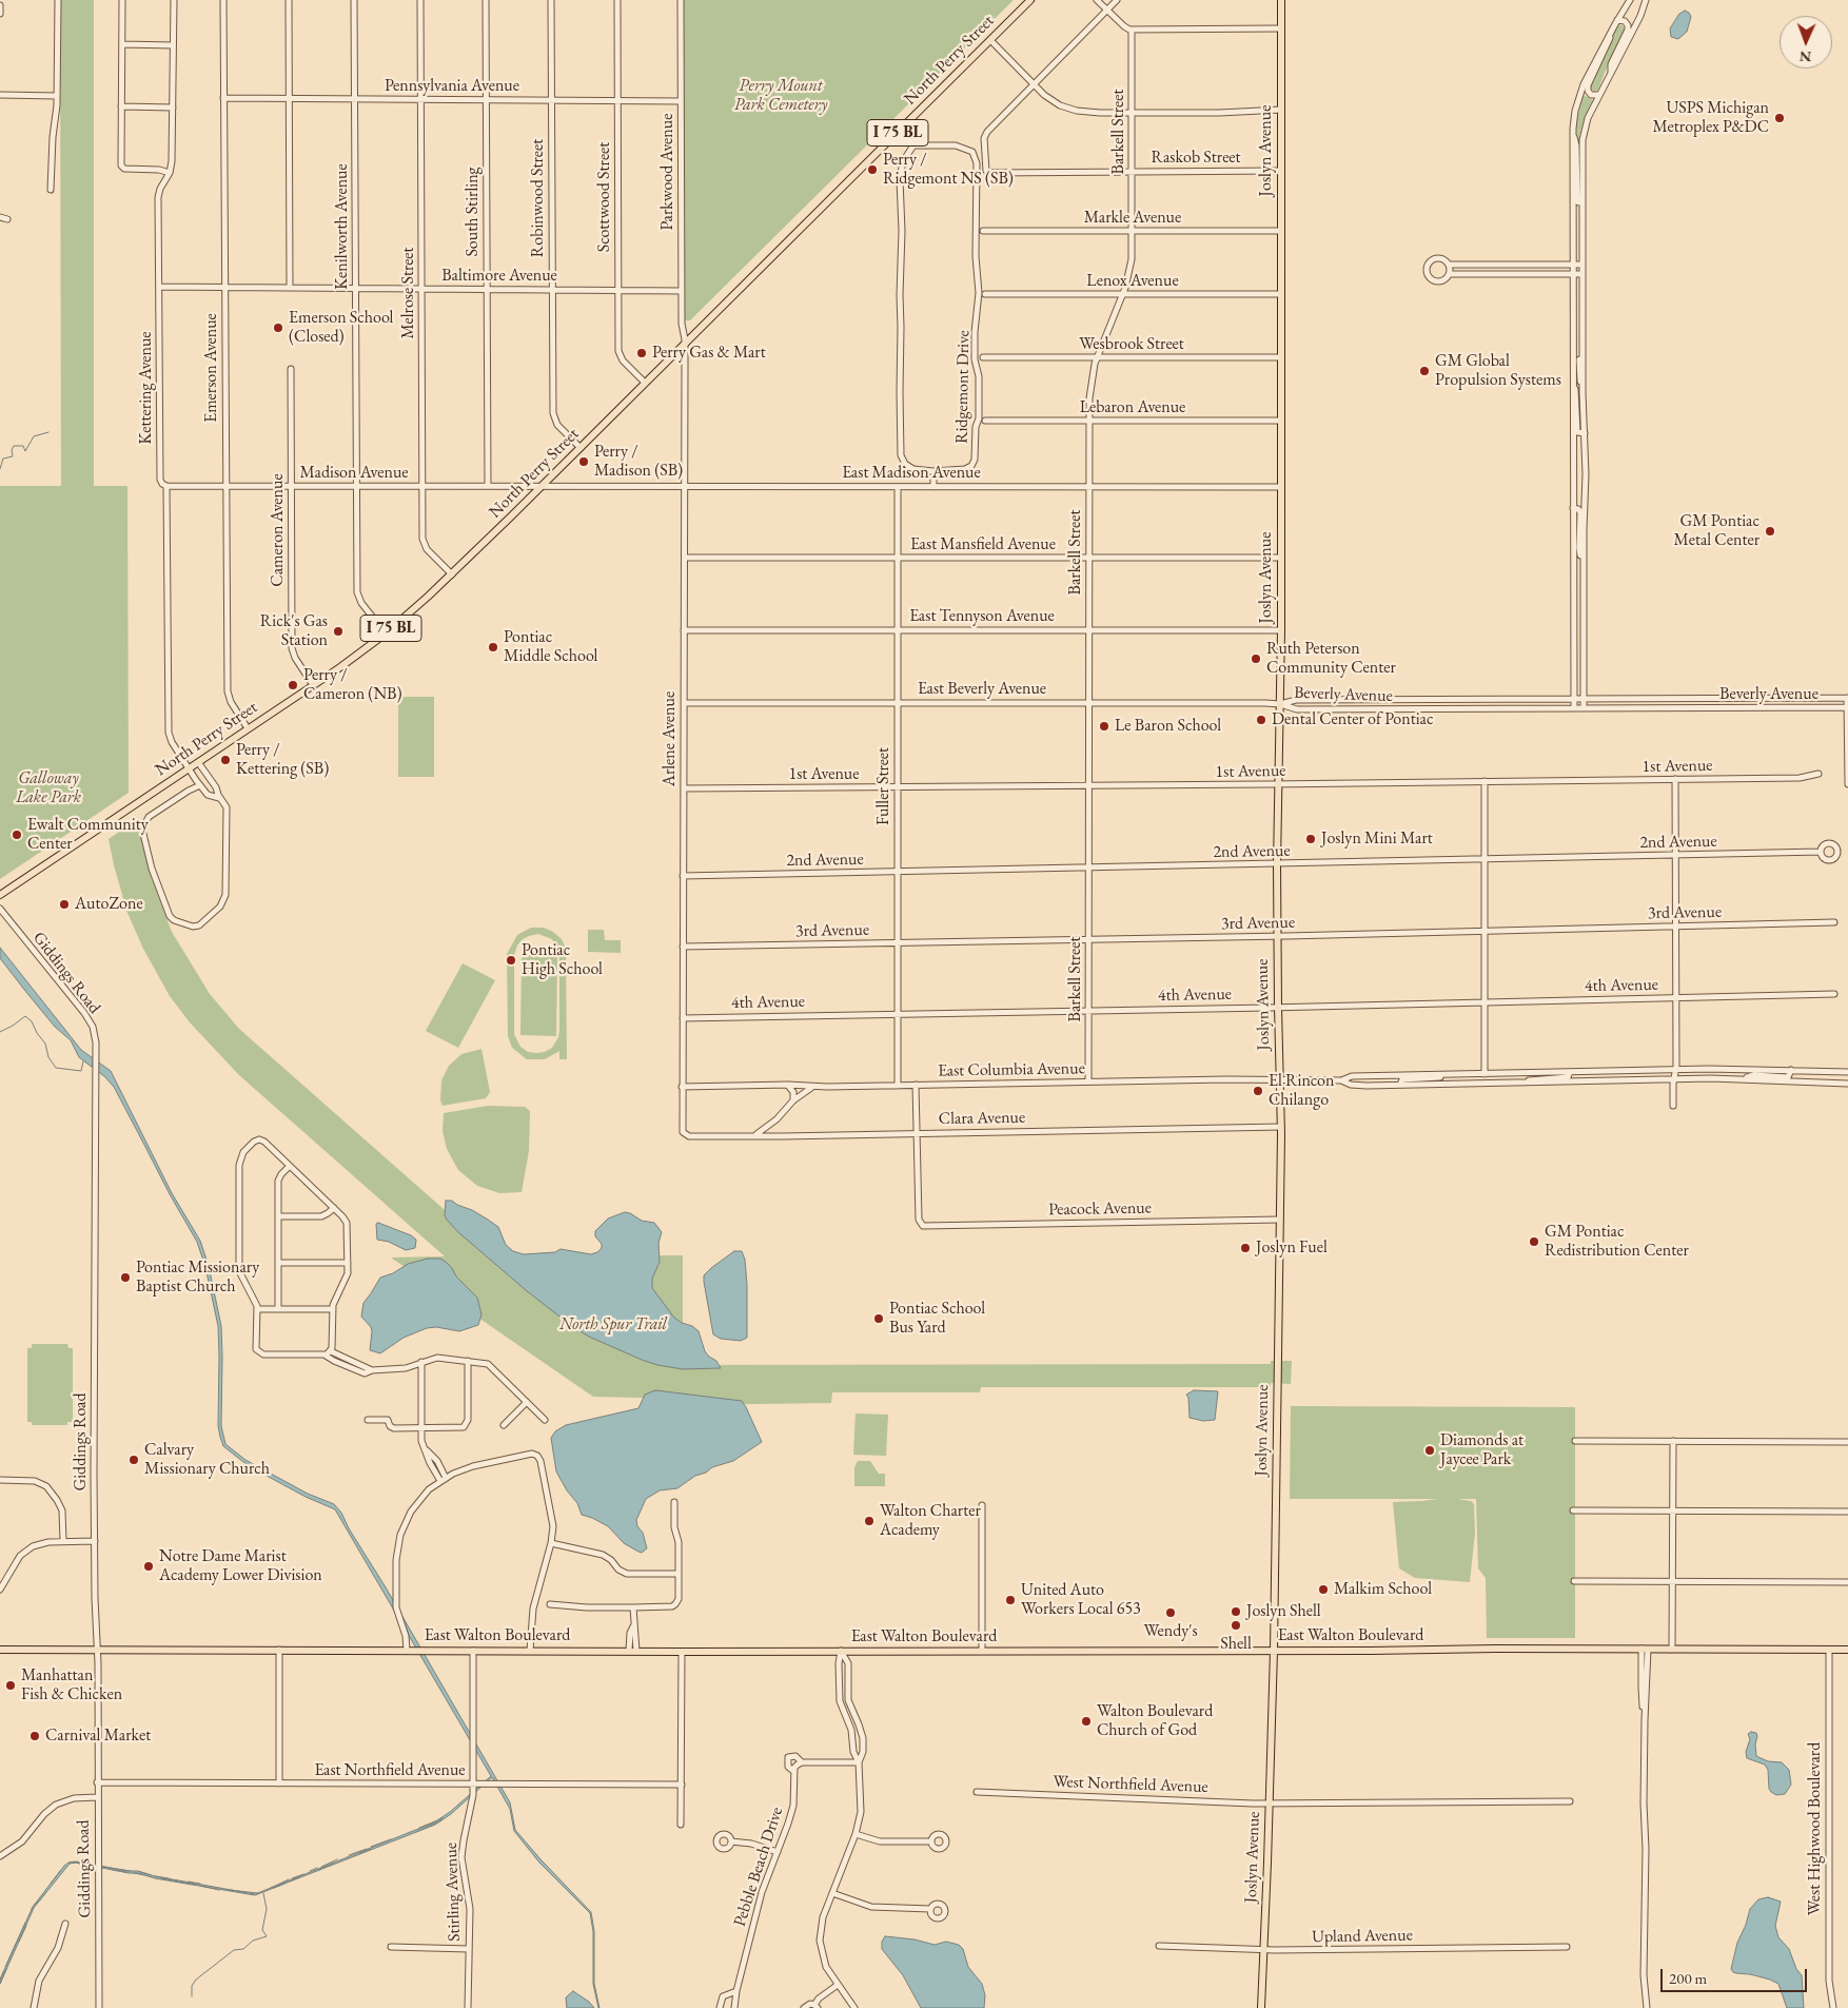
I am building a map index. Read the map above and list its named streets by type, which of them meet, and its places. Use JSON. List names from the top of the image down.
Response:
{
  "streets": {
    "main road": [
      "North Perry Street",
      "I 75 BL",
      "Joslyn Avenue",
      "East Walton Boulevard"
    ],
    "street": [
      "Pennsylvania Avenue",
      "Barkell Street",
      "Raskob Street",
      "Parkwood Avenue",
      "Scottwood Street",
      "Robinwood Street",
      "South Stirling",
      "Markle Avenue",
      "Kenilworth Avenue",
      "Baltimore Avenue",
      "Lenox Avenue",
      "Melrose Street",
      "Wesbrook Street",
      "Emerson Avenue",
      "Ridgemont Drive",
      "Kettering Avenue",
      "Lebaron Avenue",
      "Madison Avenue",
      "East Madison Avenue",
      "Cameron Avenue",
      "East Mansfield Avenue",
      "East Tennyson Avenue",
      "East Beverly Avenue",
      "Beverly Avenue",
      "Arlene Avenue",
      "1st Avenue",
      "Fuller Street",
      "2nd Avenue",
      "3rd Avenue",
      "Giddings Road",
      "4th Avenue",
      "East Columbia Avenue",
      "Clara Avenue",
      "Peacock Avenue",
      "East Northfield Avenue",
      "West Northfield Avenue",
      "West Highwood Boulevard",
      "Pebble Beach Drive",
      "Stirling Avenue",
      "Upland Avenue"
    ]
  },
  "crossings": [
    ["North Perry Street", "Parkwood Avenue"],
    ["North Perry Street", "Scottwood Street"],
    ["North Perry Street", "Robinwood Street"],
    ["North Perry Street", "Kenilworth Avenue"],
    ["North Perry Street", "Melrose Street"],
    ["North Perry Street", "Emerson Avenue"],
    ["North Perry Street", "Kettering Avenue"],
    ["North Perry Street", "Madison Avenue"],
    ["North Perry Street", "East Madison Avenue"],
    ["North Perry Street", "Cameron Avenue"],
    ["North Perry Street", "Arlene Avenue"],
    ["Pennsylvania Avenue", "Parkwood Avenue"],
    ["Pennsylvania Avenue", "Scottwood Street"],
    ["Pennsylvania Avenue", "Robinwood Street"],
    ["Pennsylvania Avenue", "South Stirling"],
    ["Pennsylvania Avenue", "Kenilworth Avenue"],
    ["Pennsylvania Avenue", "Melrose Street"],
    ["Pennsylvania Avenue", "Emerson Avenue"],
    ["Barkell Street", "Raskob Street"],
    ["Barkell Street", "Markle Avenue"],
    ["Barkell Street", "Lenox Avenue"],
    ["Barkell Street", "Wesbrook Street"],
    ["Barkell Street", "Lebaron Avenue"],
    ["Barkell Street", "East Madison Avenue"],
    ["Barkell Street", "East Mansfield Avenue"],
    ["Barkell Street", "East Tennyson Avenue"],
    ["Barkell Street", "East Beverly Avenue"],
    ["Barkell Street", "1st Avenue"],
    ["Barkell Street", "2nd Avenue"],
    ["Barkell Street", "3rd Avenue"],
    ["Barkell Street", "4th Avenue"],
    ["Barkell Street", "East Columbia Avenue"],
    ["Joslyn Avenue", "Raskob Street"],
    ["Joslyn Avenue", "Markle Avenue"],
    ["Joslyn Avenue", "Lenox Avenue"],
    ["Joslyn Avenue", "Wesbrook Street"],
    ["Joslyn Avenue", "Lebaron Avenue"],
    ["Joslyn Avenue", "East Madison Avenue"],
    ["Joslyn Avenue", "East Mansfield Avenue"],
    ["Joslyn Avenue", "East Tennyson Avenue"],
    ["Joslyn Avenue", "East Beverly Avenue"],
    ["Joslyn Avenue", "Beverly Avenue"],
    ["Joslyn Avenue", "1st Avenue"],
    ["Joslyn Avenue", "2nd Avenue"],
    ["Joslyn Avenue", "3rd Avenue"],
    ["Joslyn Avenue", "4th Avenue"],
    ["Joslyn Avenue", "East Columbia Avenue"],
    ["Joslyn Avenue", "Clara Avenue"],
    ["Joslyn Avenue", "Peacock Avenue"],
    ["Joslyn Avenue", "East Walton Boulevard"],
    ["Joslyn Avenue", "West Northfield Avenue"],
    ["Joslyn Avenue", "Upland Avenue"],
    ["Parkwood Avenue", "Baltimore Avenue"],
    ["Parkwood Avenue", "Arlene Avenue"],
    ["Scottwood Street", "Baltimore Avenue"],
    ["Robinwood Street", "Baltimore Avenue"],
    ["South Stirling", "Baltimore Avenue"],
    ["South Stirling", "Madison Avenue"],
    ["Kenilworth Avenue", "Baltimore Avenue"],
    ["Kenilworth Avenue", "Madison Avenue"],
    ["Baltimore Avenue", "Melrose Street"],
    ["Baltimore Avenue", "Emerson Avenue"],
    ["Baltimore Avenue", "Kettering Avenue"],
    ["Melrose Street", "Madison Avenue"],
    ["Emerson Avenue", "Madison Avenue"],
    ["Kettering Avenue", "Madison Avenue"],
    ["Madison Avenue", "East Madison Avenue"],
    ["Madison Avenue", "Cameron Avenue"],
    ["East Madison Avenue", "Arlene Avenue"],
    ["East Madison Avenue", "Fuller Street"],
    ["East Mansfield Avenue", "Arlene Avenue"],
    ["East Mansfield Avenue", "Fuller Street"],
    ["East Tennyson Avenue", "Arlene Avenue"],
    ["East Tennyson Avenue", "Fuller Street"],
    ["East Beverly Avenue", "Beverly Avenue"],
    ["East Beverly Avenue", "Arlene Avenue"],
    ["East Beverly Avenue", "Fuller Street"],
    ["Arlene Avenue", "1st Avenue"],
    ["Arlene Avenue", "2nd Avenue"],
    ["Arlene Avenue", "3rd Avenue"],
    ["Arlene Avenue", "4th Avenue"],
    ["Arlene Avenue", "East Columbia Avenue"],
    ["Arlene Avenue", "Clara Avenue"],
    ["1st Avenue", "Fuller Street"],
    ["Fuller Street", "2nd Avenue"],
    ["Fuller Street", "3rd Avenue"],
    ["Fuller Street", "4th Avenue"],
    ["Fuller Street", "East Columbia Avenue"],
    ["Giddings Road", "East Walton Boulevard"],
    ["Giddings Road", "East Northfield Avenue"],
    ["Clara Avenue", "Peacock Avenue"],
    ["East Walton Boulevard", "West Highwood Boulevard"],
    ["East Walton Boulevard", "Stirling Avenue"],
    ["East Northfield Avenue", "Stirling Avenue"]
  ],
  "parks": ["Perry Mount Park Cemetery", "Galloway Lake Park", "North Spur Trail"],
  "places": [
    "USPS Michigan Metroplex P&DC",
    "Perry / Ridgemont NS (SB)",
    "Emerson School (Closed)",
    "Perry Gas & Mart",
    "GM Global Propulsion Systems",
    "Perry / Madison (SB)",
    "GM Pontiac Metal Center",
    "Rick's Gas Station",
    "Pontiac Middle School",
    "Ruth Peterson Community Center",
    "Perry / Cameron (NB)",
    "Dental Center of Pontiac",
    "Le Baron School",
    "Perry / Kettering (SB)",
    "Ewalt Community Center",
    "Joslyn Mini Mart",
    "AutoZone",
    "Pontiac High School",
    "El Rincon Chilango",
    "GM Pontiac Redistribution Center",
    "Joslyn Fuel",
    "Pontiac Missionary Baptist Church",
    "Pontiac School Bus Yard",
    "Diamonds at Jaycee Park",
    "Calvary Missionary Church",
    "Walton Charter Academy",
    "Notre Dame Marist Academy Lower Division",
    "Malkim School",
    "United Auto Workers Local 653",
    "Joslyn Shell",
    "Wendy's",
    "Shell",
    "Manhattan Fish & Chicken",
    "Walton Boulevard Church of God",
    "Carnival Market"
  ],
  "scale_bar": "200 m",
  "north": "bottom"
}
